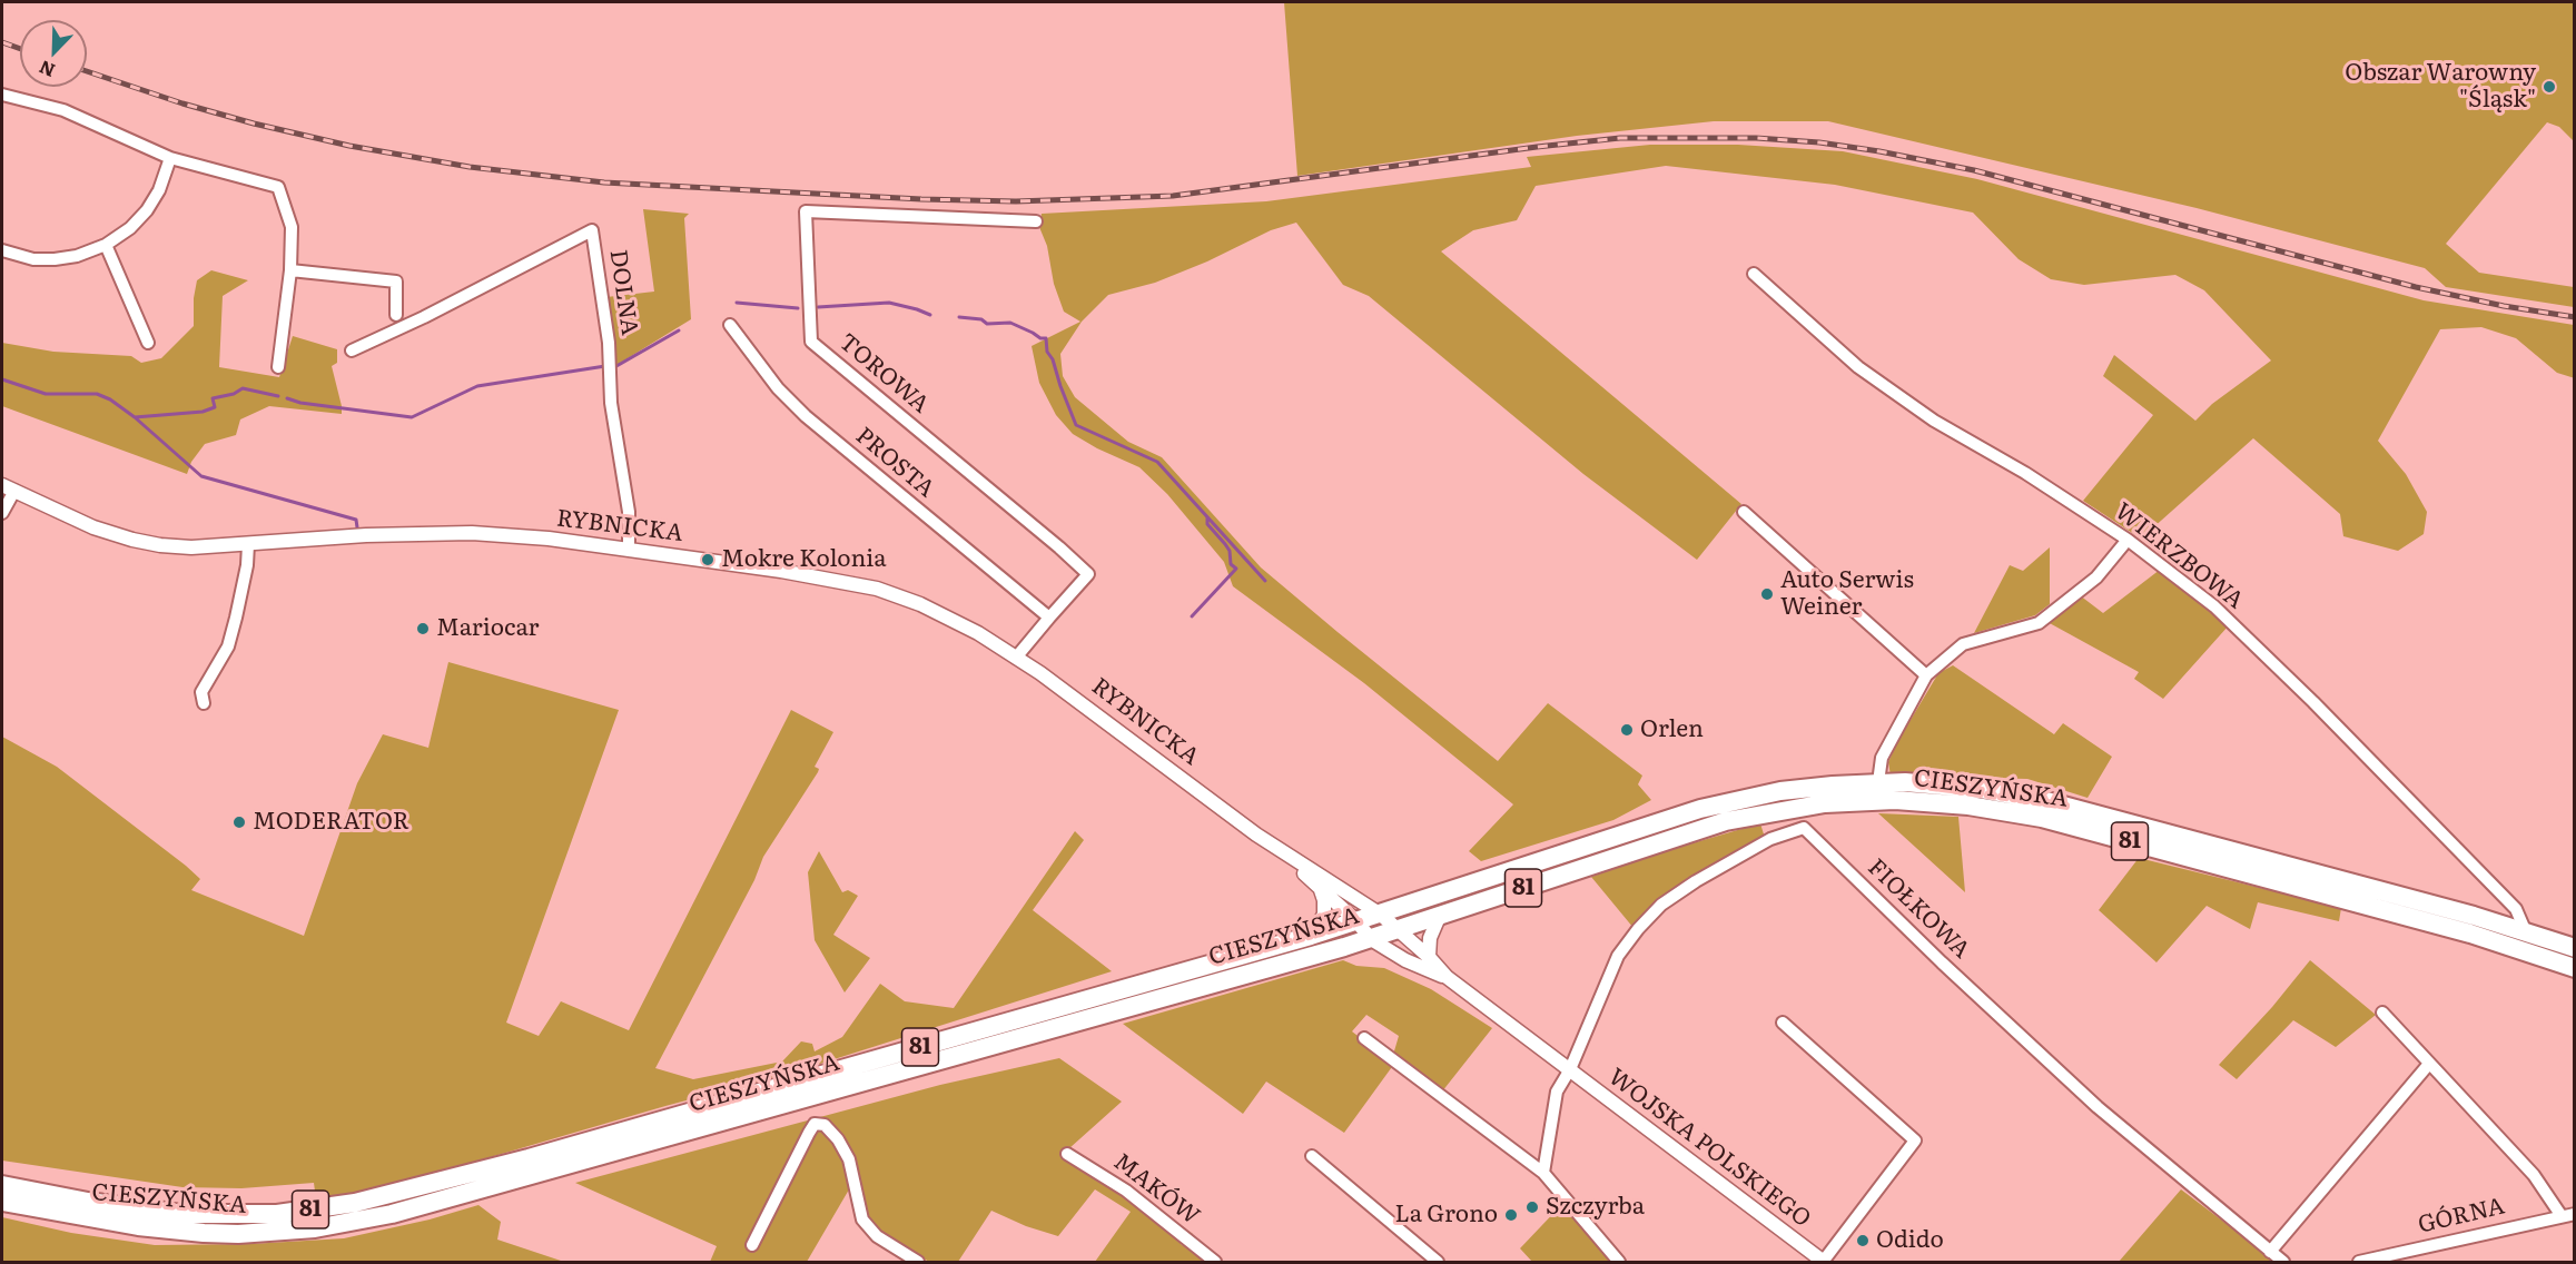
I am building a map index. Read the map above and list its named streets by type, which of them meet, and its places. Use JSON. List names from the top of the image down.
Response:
{
  "streets": {
    "main road": ["CIESZYŃSKA", "81"],
    "street": [
      "DOLNA",
      "TOROWA",
      "PROSTA",
      "RYBNICKA",
      "WIERZBOWA",
      "FIOŁKOWA",
      "WOJSKA POLSKIEGO",
      "MAKÓW",
      "GÓRNA"
    ]
  },
  "crossings": [
    ["DOLNA", "RYBNICKA"],
    ["TOROWA", "PROSTA"],
    ["TOROWA", "RYBNICKA"],
    ["RYBNICKA", "CIESZYŃSKA"],
    ["RYBNICKA", "WOJSKA POLSKIEGO"],
    ["WIERZBOWA", "CIESZYŃSKA"],
    ["CIESZYŃSKA", "WOJSKA POLSKIEGO"],
    ["FIOŁKOWA", "WOJSKA POLSKIEGO"]
  ],
  "places": [
    "Obszar Warowny \"Śląsk\"",
    "Mokre Kolonia",
    "Auto Serwis Weiner",
    "Mariocar",
    "Orlen",
    "MODERATOR",
    "Szczyrba",
    "La Grono",
    "Odido"
  ],
  "north": "bottom left"
}
